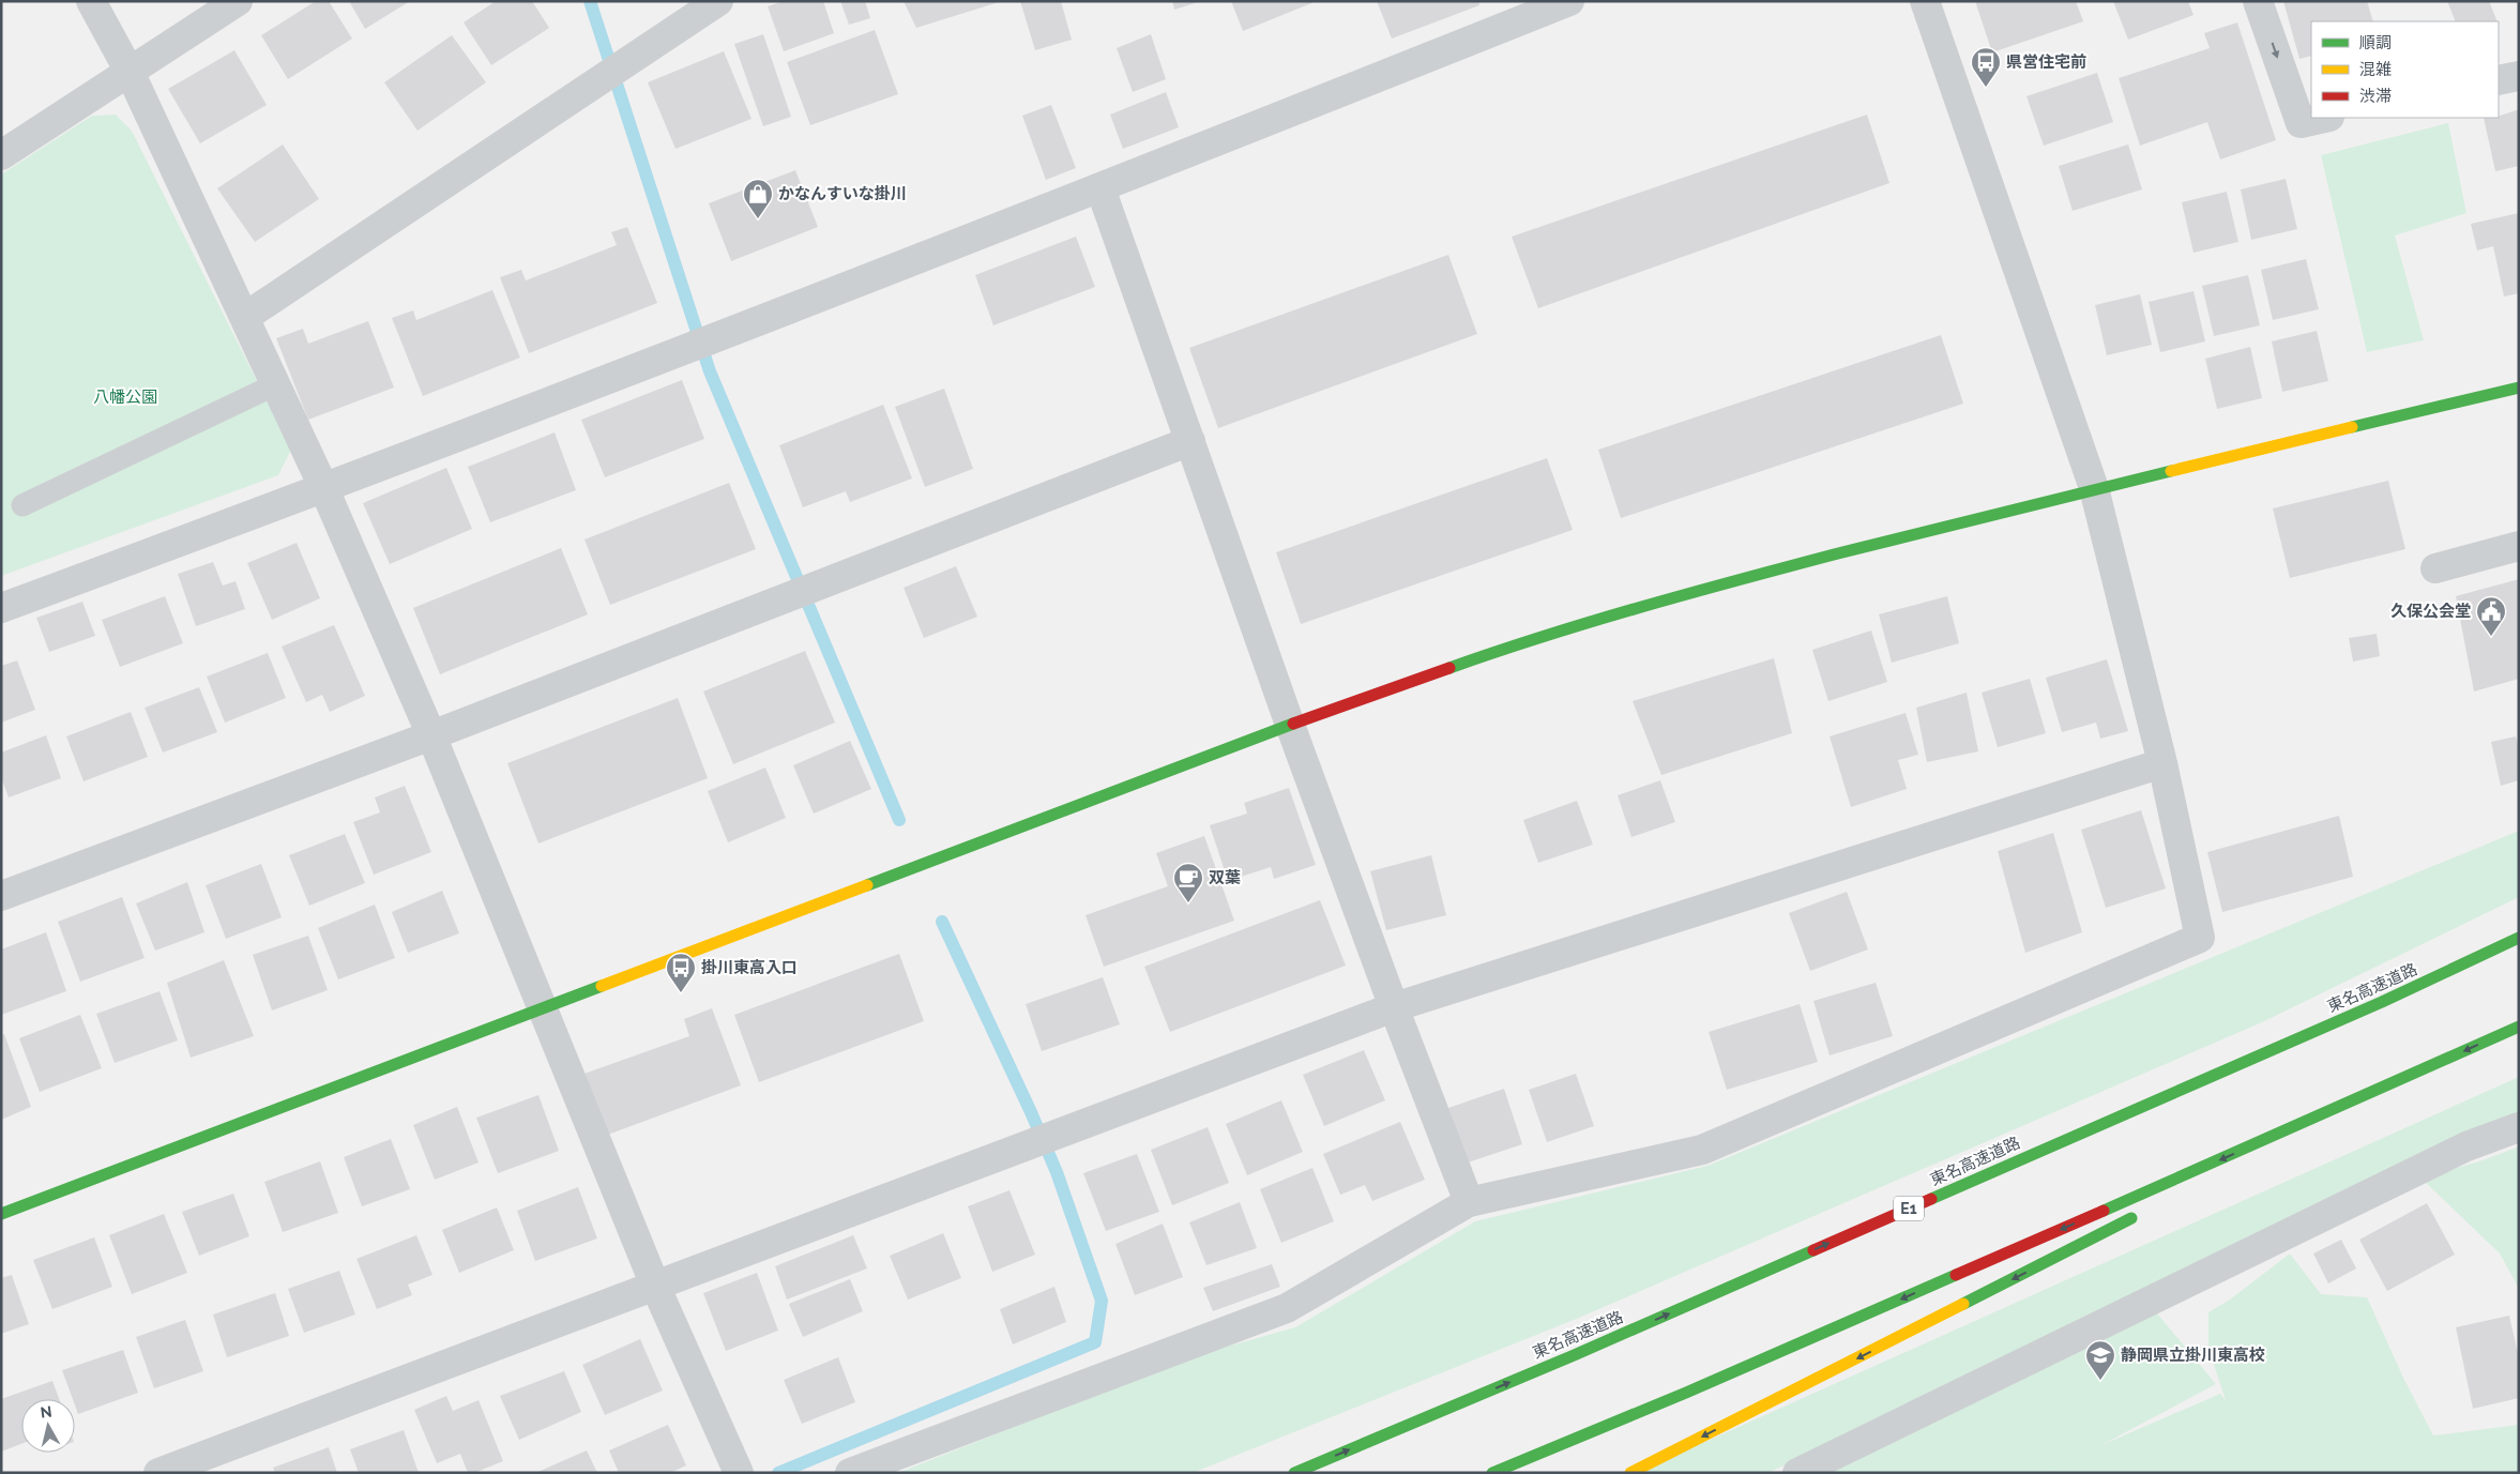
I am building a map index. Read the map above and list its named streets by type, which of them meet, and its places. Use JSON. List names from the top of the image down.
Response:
{
  "streets": {
    "main road": ["東名高速道路", "E1"]
  },
  "parks": ["八幡公園"],
  "places": {
    "bus stop": ["県営住宅前", "掛川東高入口"],
    "shop": ["かなんすいな掛川"],
    "public building": ["久保公会堂"],
    "cafe": ["双葉"],
    "school or university": ["静岡県立掛川東高校"]
  },
  "legend": ["順調", "混雑", "渋滞"],
  "north": "top"
}
